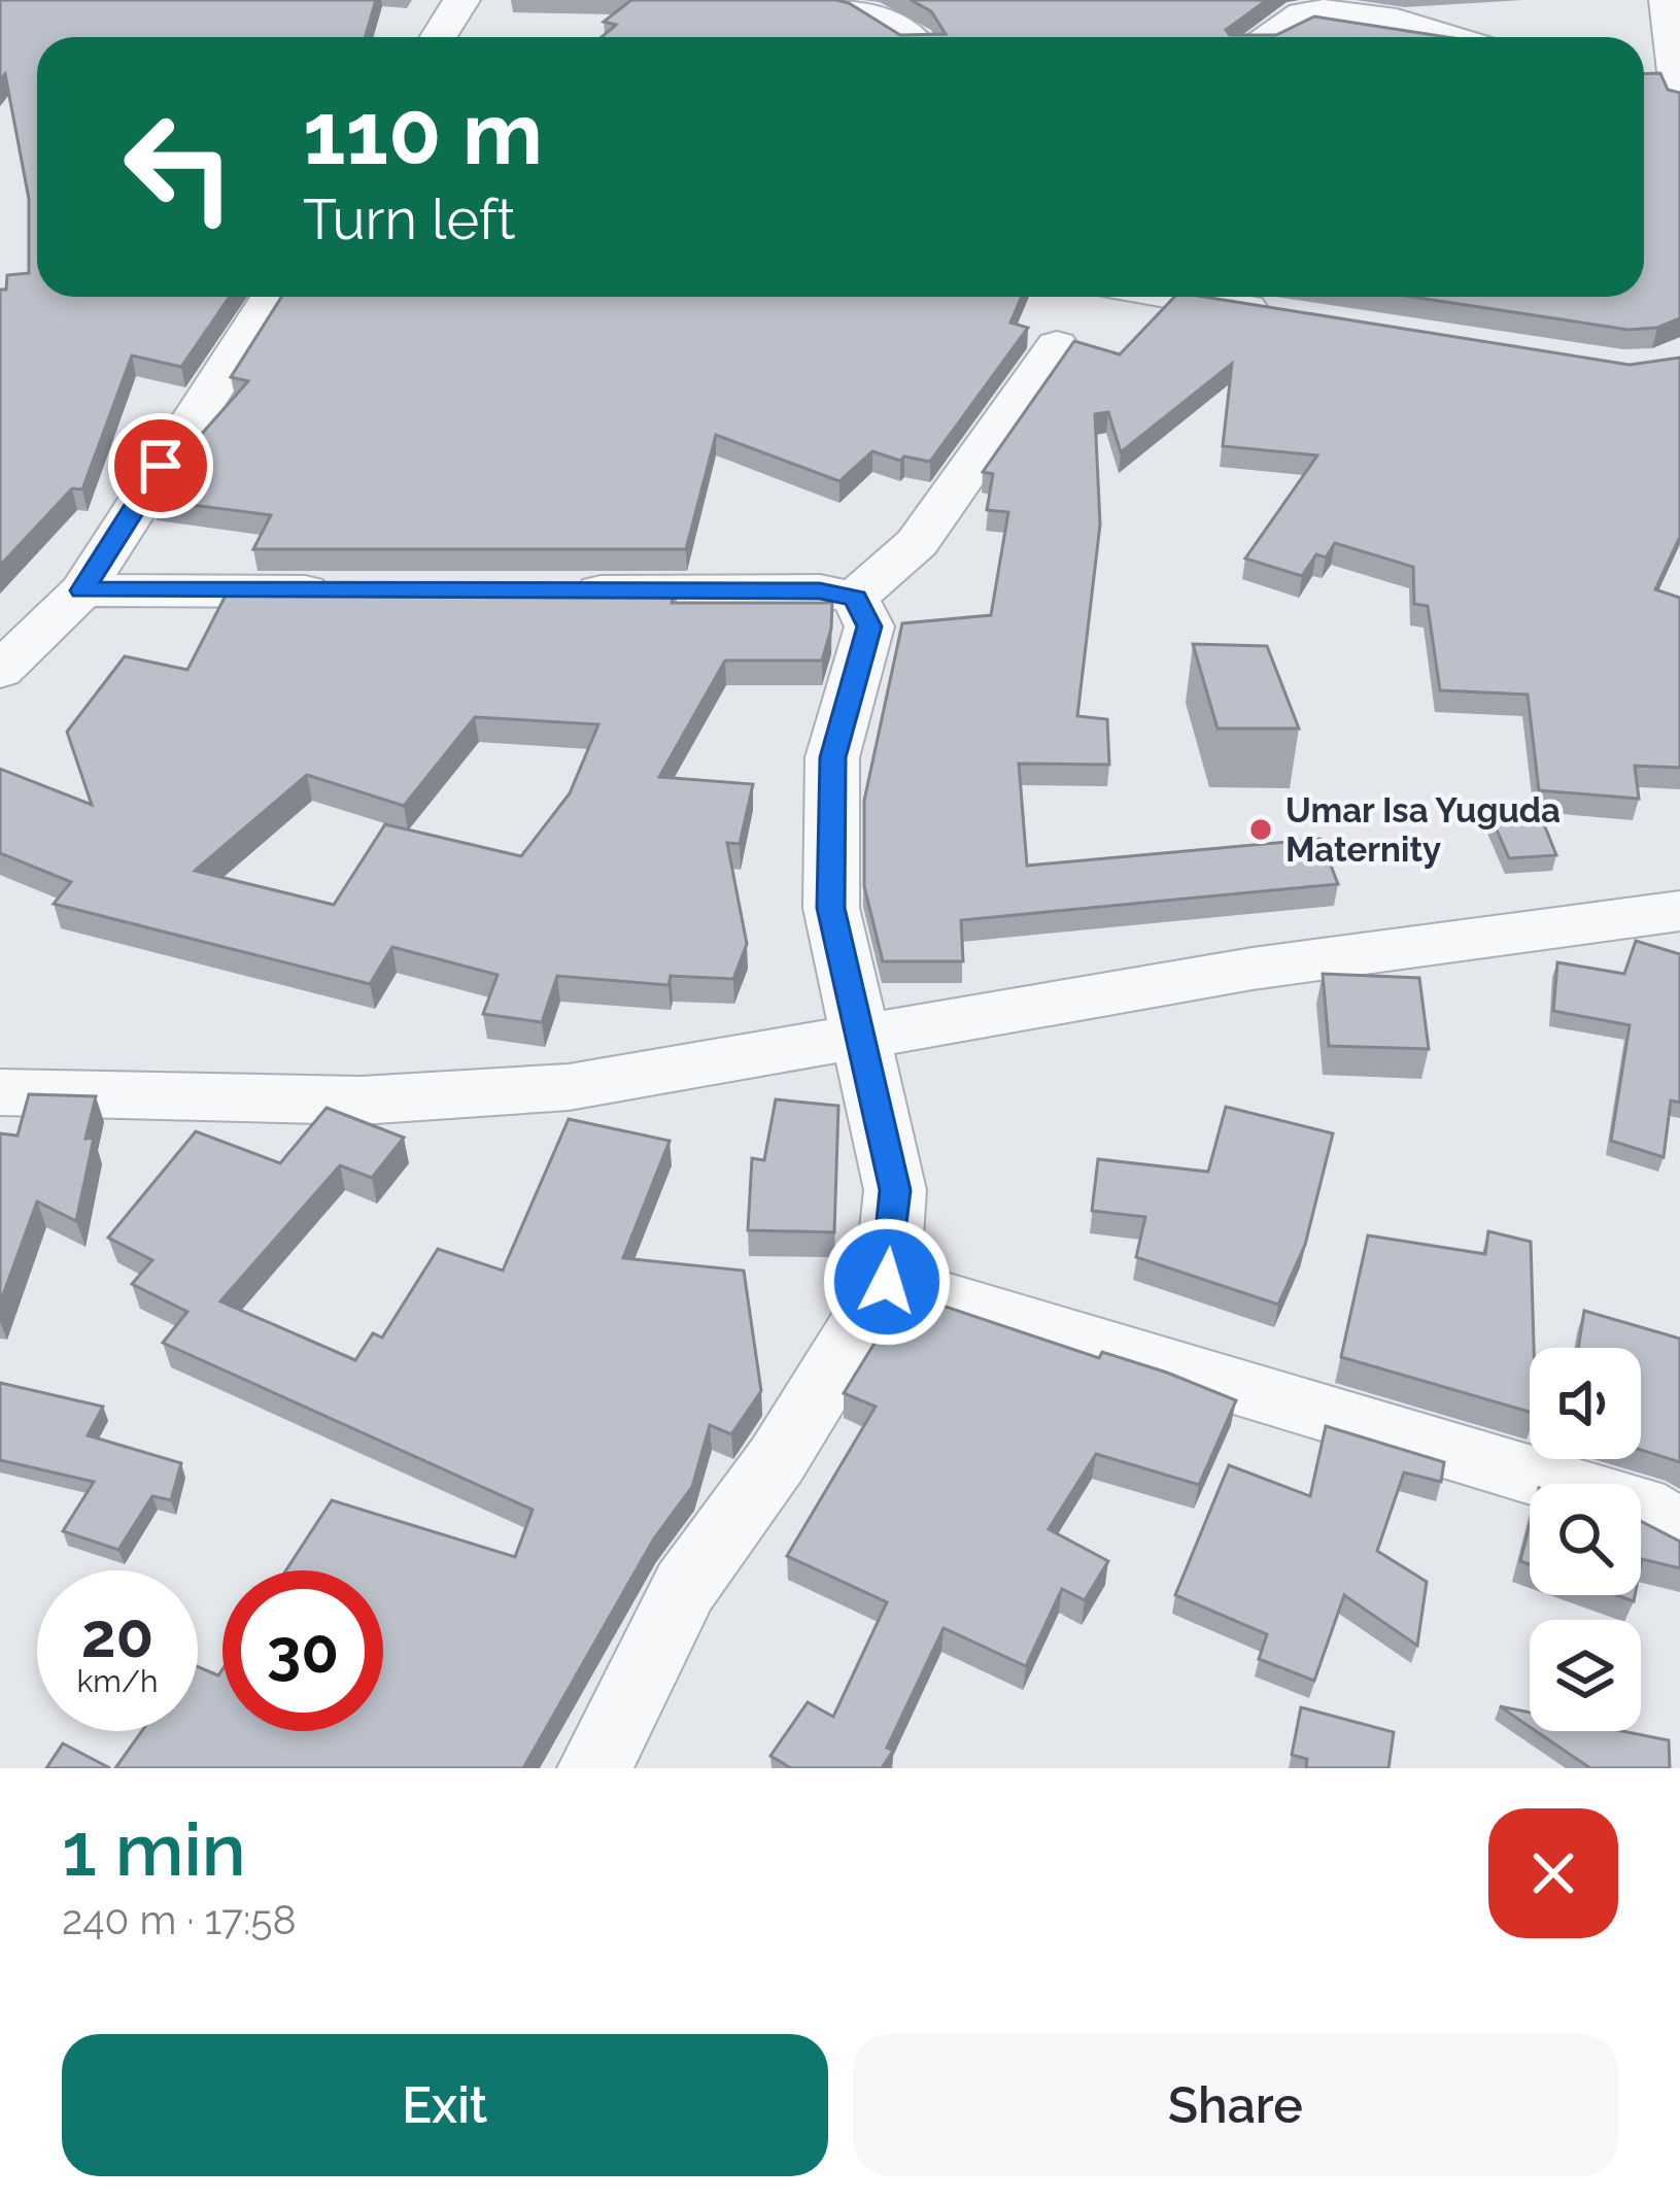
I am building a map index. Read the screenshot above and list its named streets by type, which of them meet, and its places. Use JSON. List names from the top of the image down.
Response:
{
  "places": ["Umar Isa Yuguda Maternity"],
  "page": {
    "turn": ["110 m", "Turn left"],
    "speed": "20 km/h",
    "limit": "30",
    "heading": ["1 min", "240 m · 17:58"],
    "buttons": ["Exit", "Share"]
  }
}
